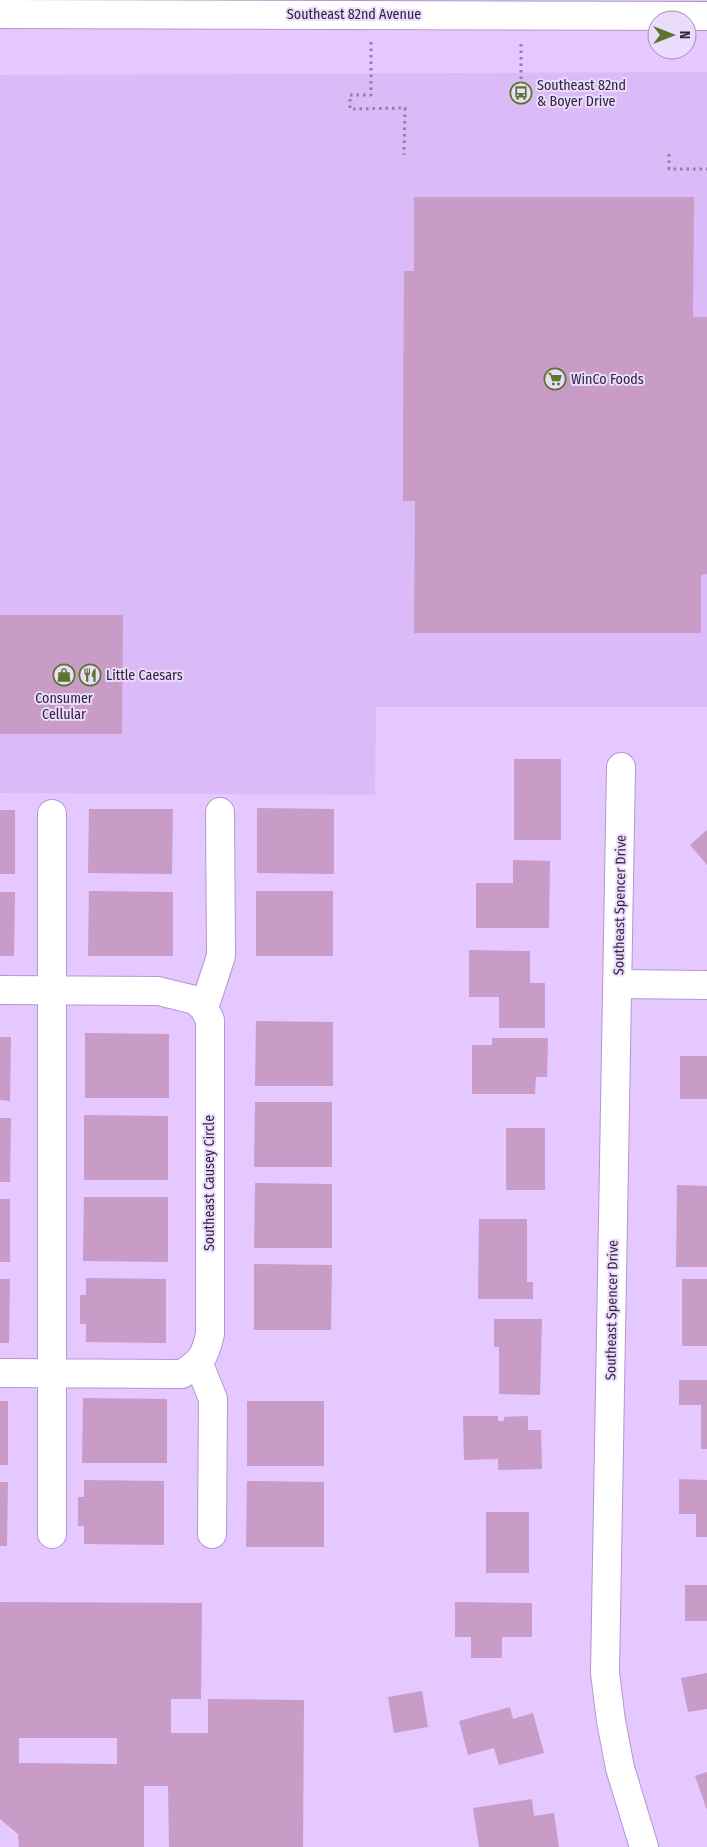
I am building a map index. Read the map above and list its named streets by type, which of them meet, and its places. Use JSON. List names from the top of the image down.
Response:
{
  "streets": {
    "street": ["Southeast 82nd Avenue", "Southeast Spencer Drive", "Southeast Causey Circle"]
  },
  "places": {
    "bus stop": ["Southeast 82nd & Boyer Drive"],
    "supermarket": ["WinCo Foods"],
    "shop": ["Consumer Cellular"],
    "restaurant": ["Little Caesars"]
  },
  "north": "right"
}
